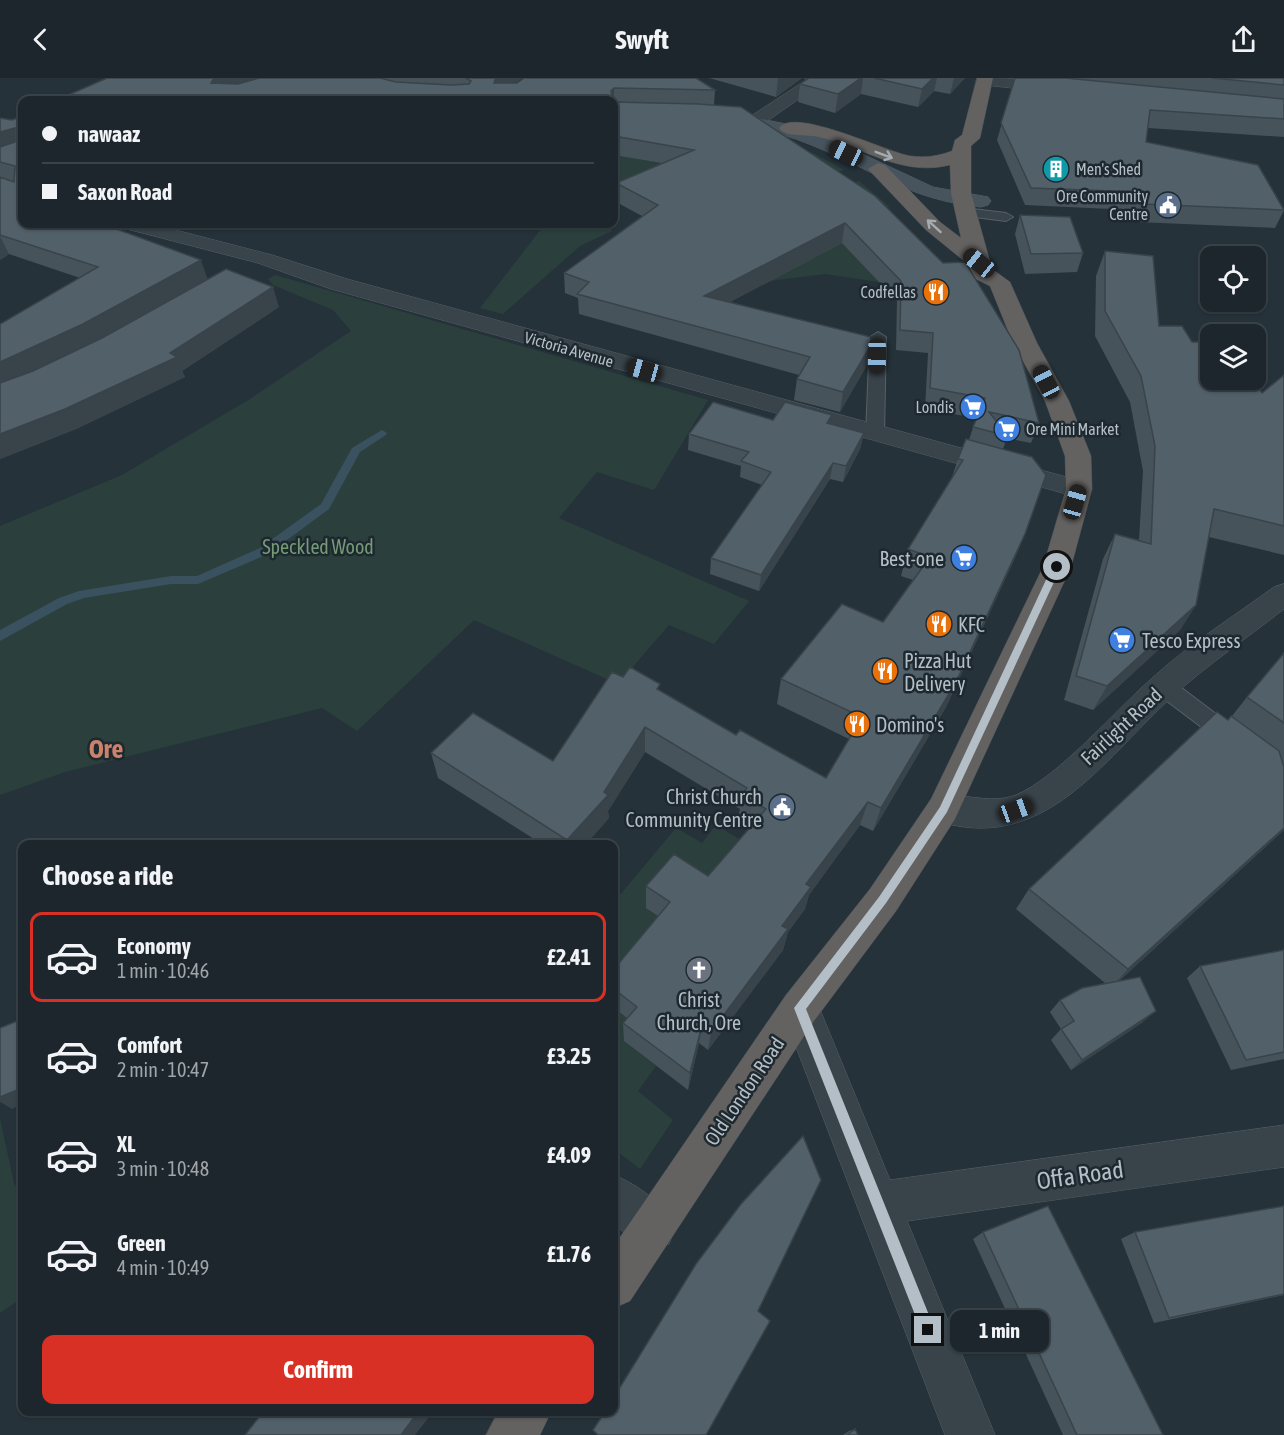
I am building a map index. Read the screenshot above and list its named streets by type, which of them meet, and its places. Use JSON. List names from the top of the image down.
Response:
{
  "streets": {
    "highway": ["Old London Road"],
    "street": ["Victoria Avenue", "Fairlight Road", "Offa Road"]
  },
  "crossings": [
    ["Victoria Avenue", "Old London Road"],
    ["Fairlight Road", "Old London Road"]
  ],
  "districts": ["Ore"],
  "parks": ["Speckled Wood"],
  "places": {
    "building": ["Men's Shed"],
    "public building": ["Ore Community Centre", "Christ Church Community Centre"],
    "restaurant": [
      "Codfellas",
      "KFC",
      "Pizza Hut Delivery",
      "Domino's"
    ],
    "supermarket": [
      "Londis",
      "Ore Mini Market",
      "Best-one",
      "Tesco Express"
    ],
    "church": ["Christ Church, Ore"]
  },
  "page": {
    "header": "Swyft",
    "banner": ["nawaaz", "Saxon Road"],
    "heading": "Choose a ride",
    "list": [
      {
        "name": "Economy",
        "note": "1 min · 10:46",
        "value": "£2.41"
      },
      {
        "name": "Comfort",
        "note": "2 min · 10:47",
        "value": "£3.25"
      },
      {
        "name": "XL",
        "note": "3 min · 10:48",
        "value": "£4.09"
      },
      {
        "name": "Green",
        "note": "4 min · 10:49",
        "value": "£1.76"
      }
    ],
    "bubble": "1 min",
    "buttons": "Confirm"
  }
}
